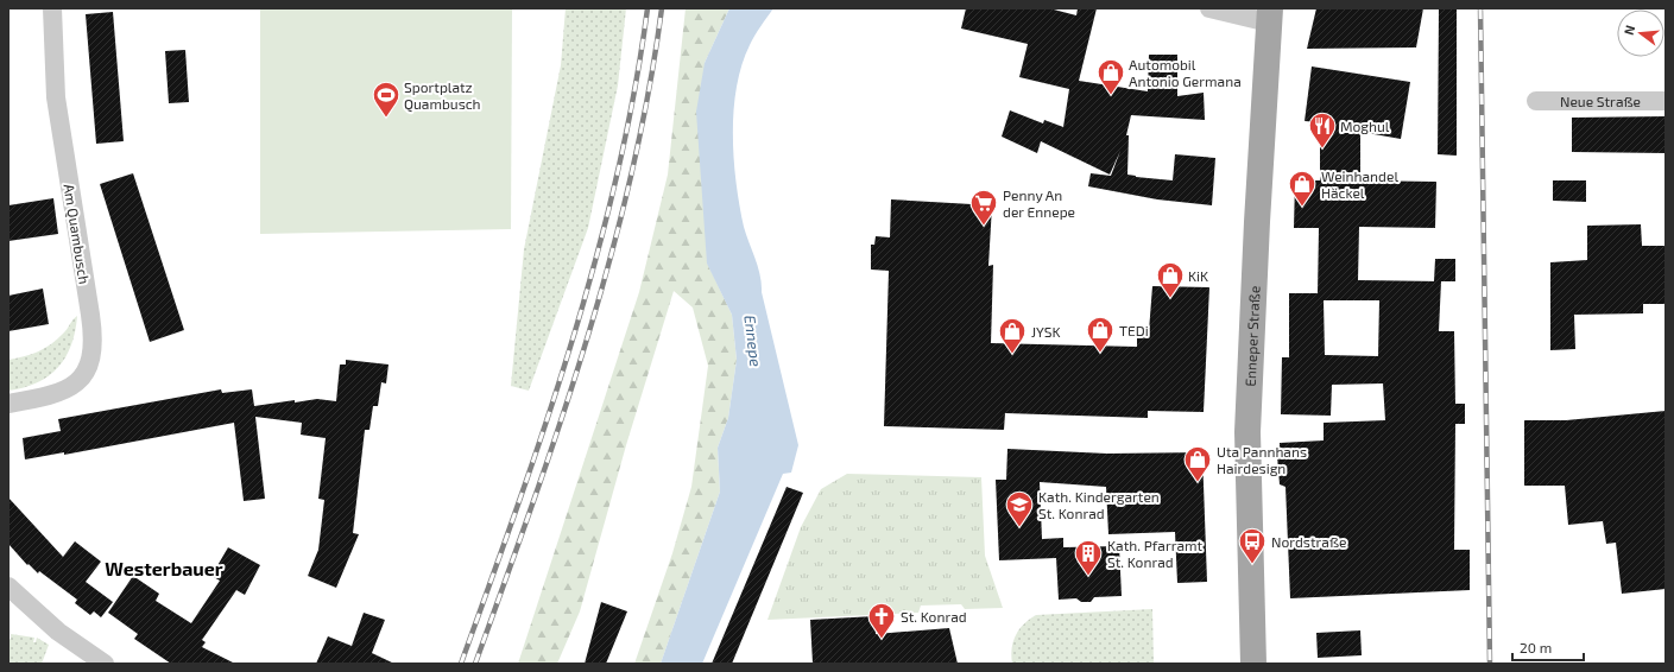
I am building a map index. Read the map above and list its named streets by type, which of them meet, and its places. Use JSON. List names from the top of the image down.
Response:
{
  "streets": {
    "main road": ["Enneper Straße"],
    "street": ["Neue Straße", "Am Quambusch"]
  },
  "districts": ["Westerbauer"],
  "water": ["Ennepe"],
  "places": {
    "shop": [
      "Automobil Antonio Germana",
      "Weinhandel Häckel",
      "KiK",
      "TEDi",
      "JYSK",
      "Uta Pannhans Hairdesign"
    ],
    "sports": ["Sportplatz Quambusch"],
    "restaurant": ["Moghul"],
    "supermarket": ["Penny An der Ennepe"],
    "school or university": ["Kath. Kindergarten St. Konrad"],
    "bus stop": ["Nordstraße"],
    "building": ["Kath. Pfarramt St. Konrad"],
    "church": ["St. Konrad"]
  },
  "scale_bar": "20 m",
  "north": "left"
}
